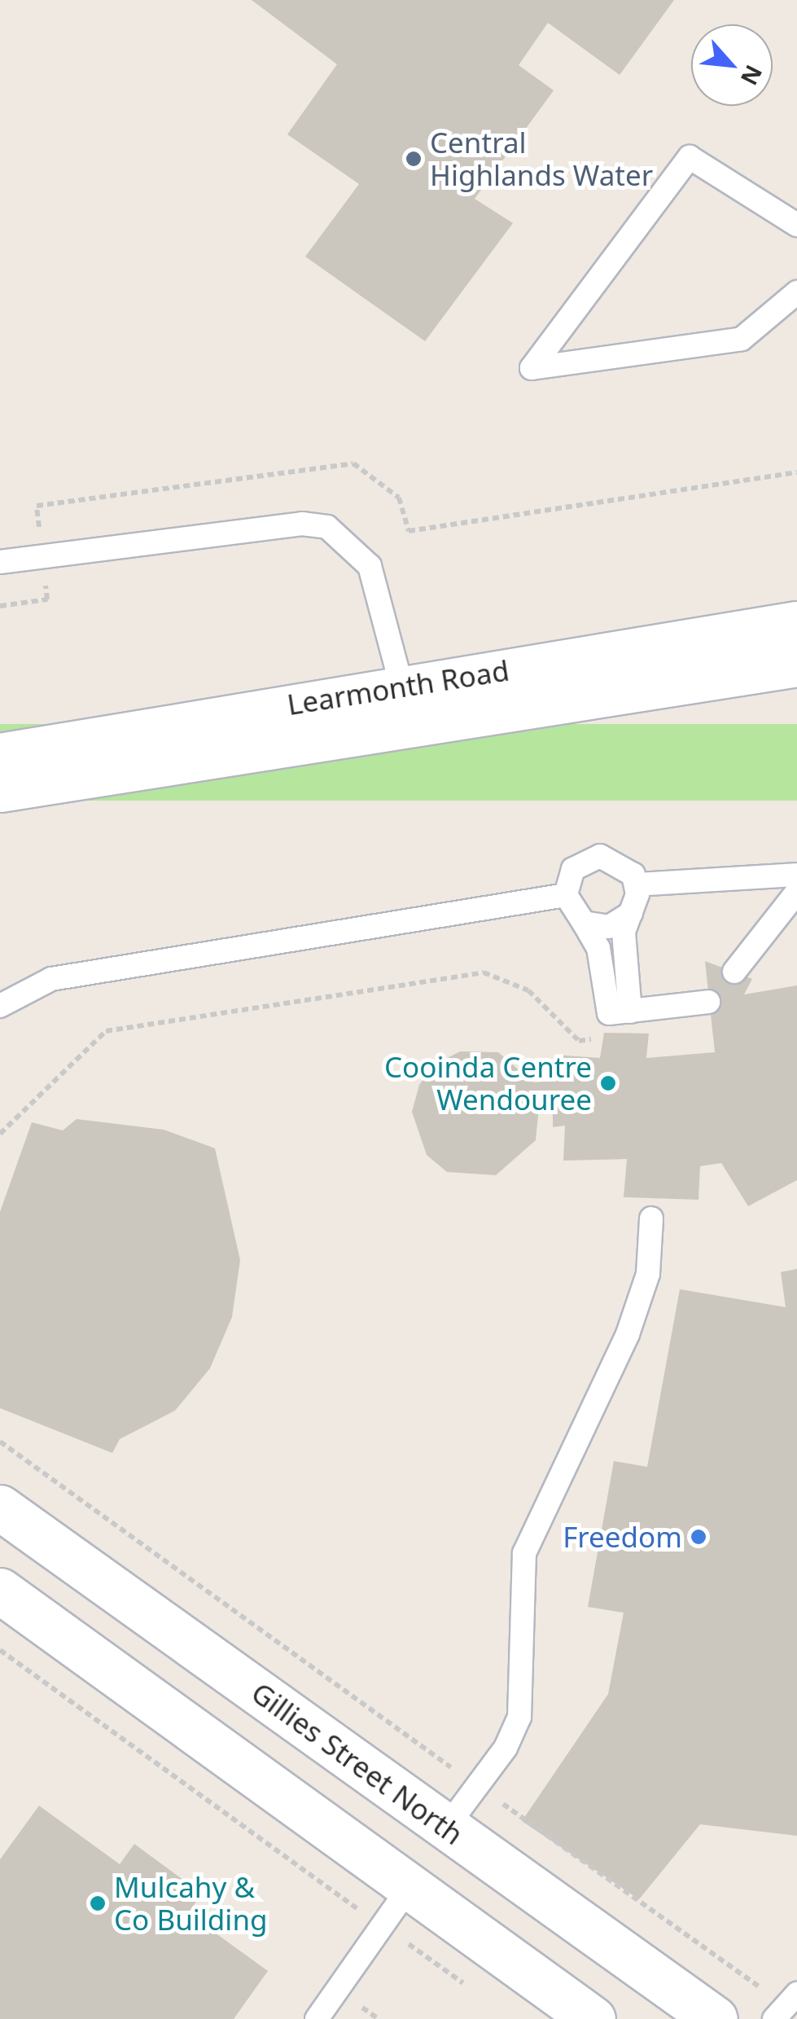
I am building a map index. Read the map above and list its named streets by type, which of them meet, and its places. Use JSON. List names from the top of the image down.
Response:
{
  "streets": {
    "main road": ["Learmonth Road", "Gillies Street North"]
  },
  "places": [
    "Central Highlands Water",
    "Cooinda Centre Wendouree",
    "Freedom",
    "Mulcahy & Co Building"
  ],
  "north": "bottom right"
}
